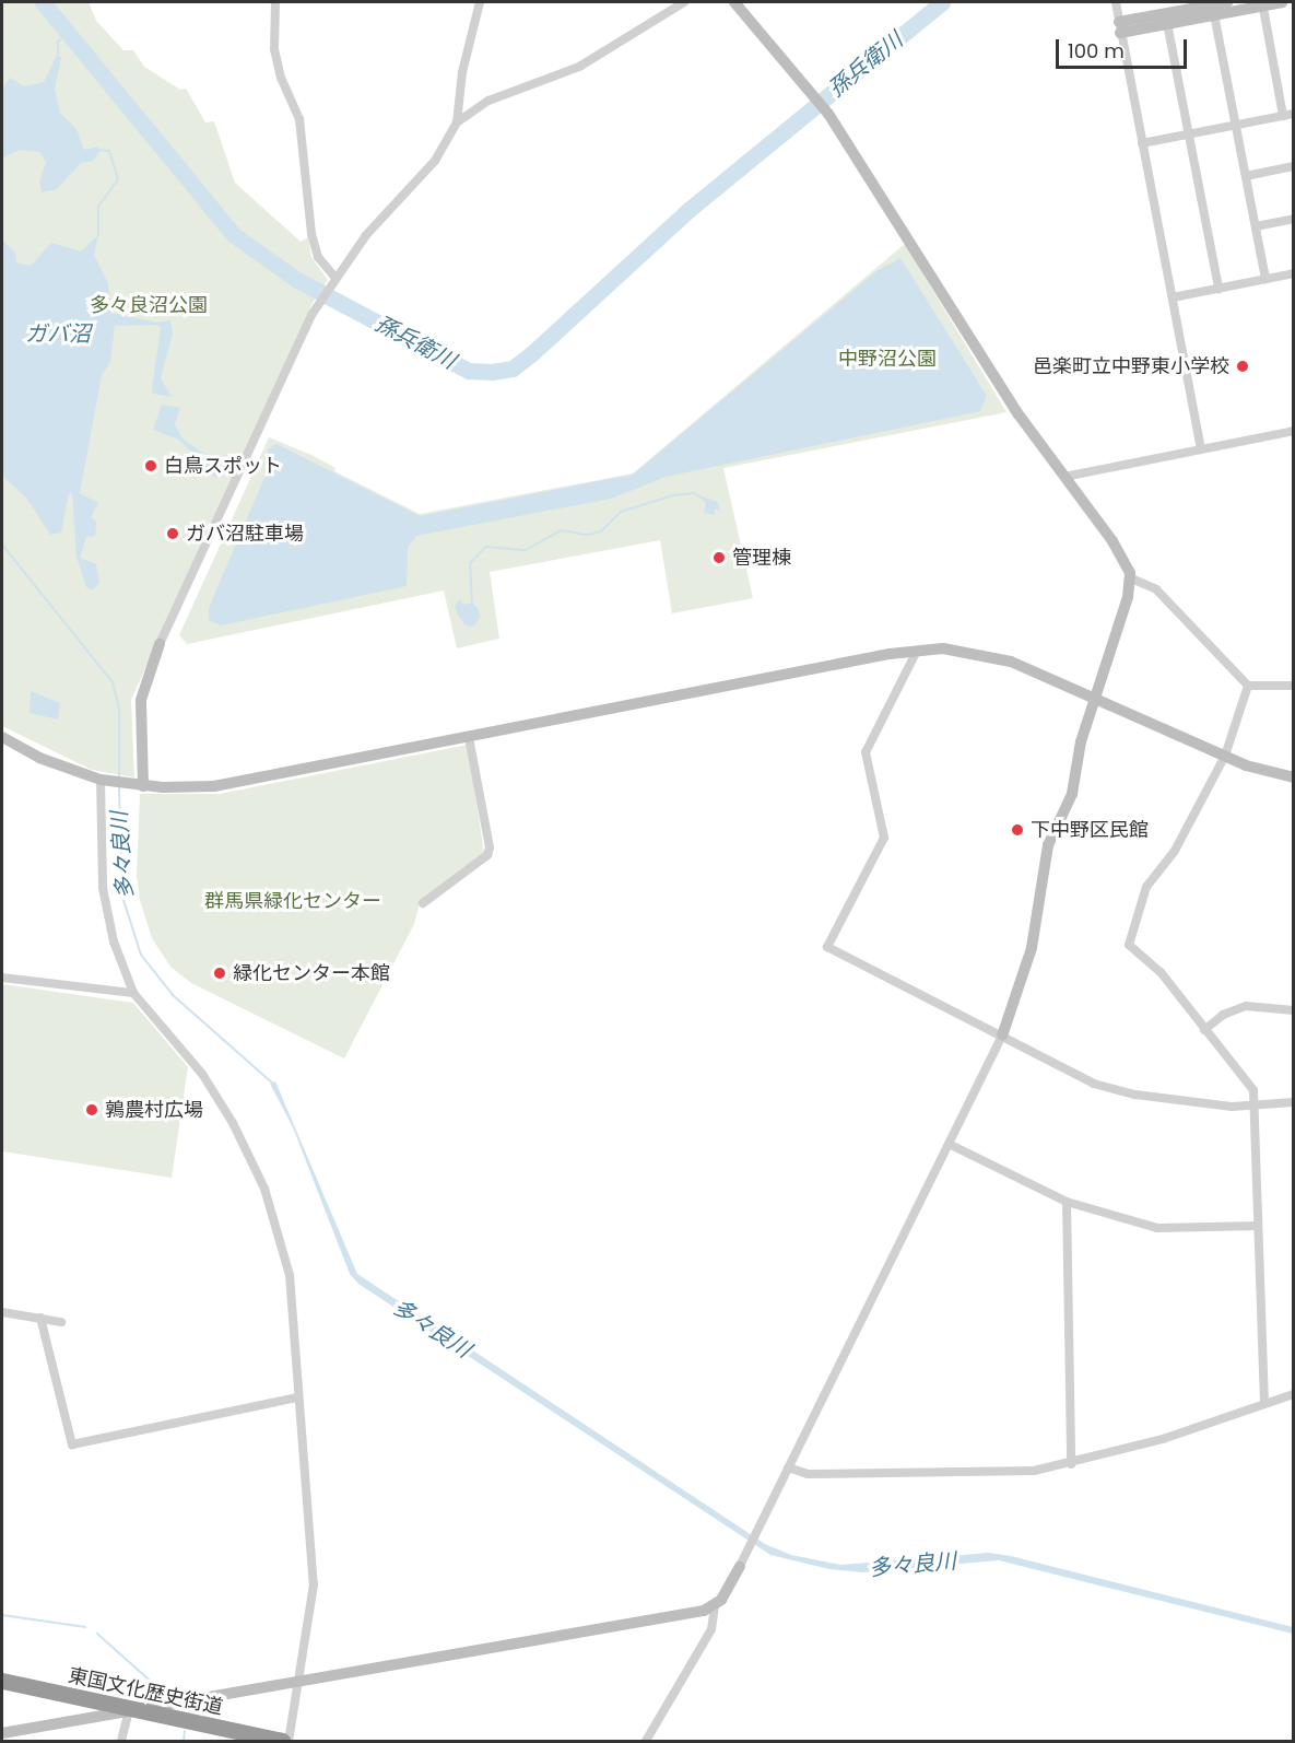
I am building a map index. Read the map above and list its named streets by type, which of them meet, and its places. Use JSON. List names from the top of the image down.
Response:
{
  "streets": {
    "highway": ["東国文化歴史街道"]
  },
  "water": ["孫兵衛川", "ガバ沼", "多々良川"],
  "parks": ["多々良沼公園", "中野沼公園", "群馬県緑化センター"],
  "places": [
    "邑楽町立中野東小学校",
    "白鳥スポット",
    "ガバ沼駐車場",
    "管理棟",
    "下中野区民館",
    "緑化センター本館",
    "鶉農村広場"
  ],
  "scale_bar": "100 m"
}
